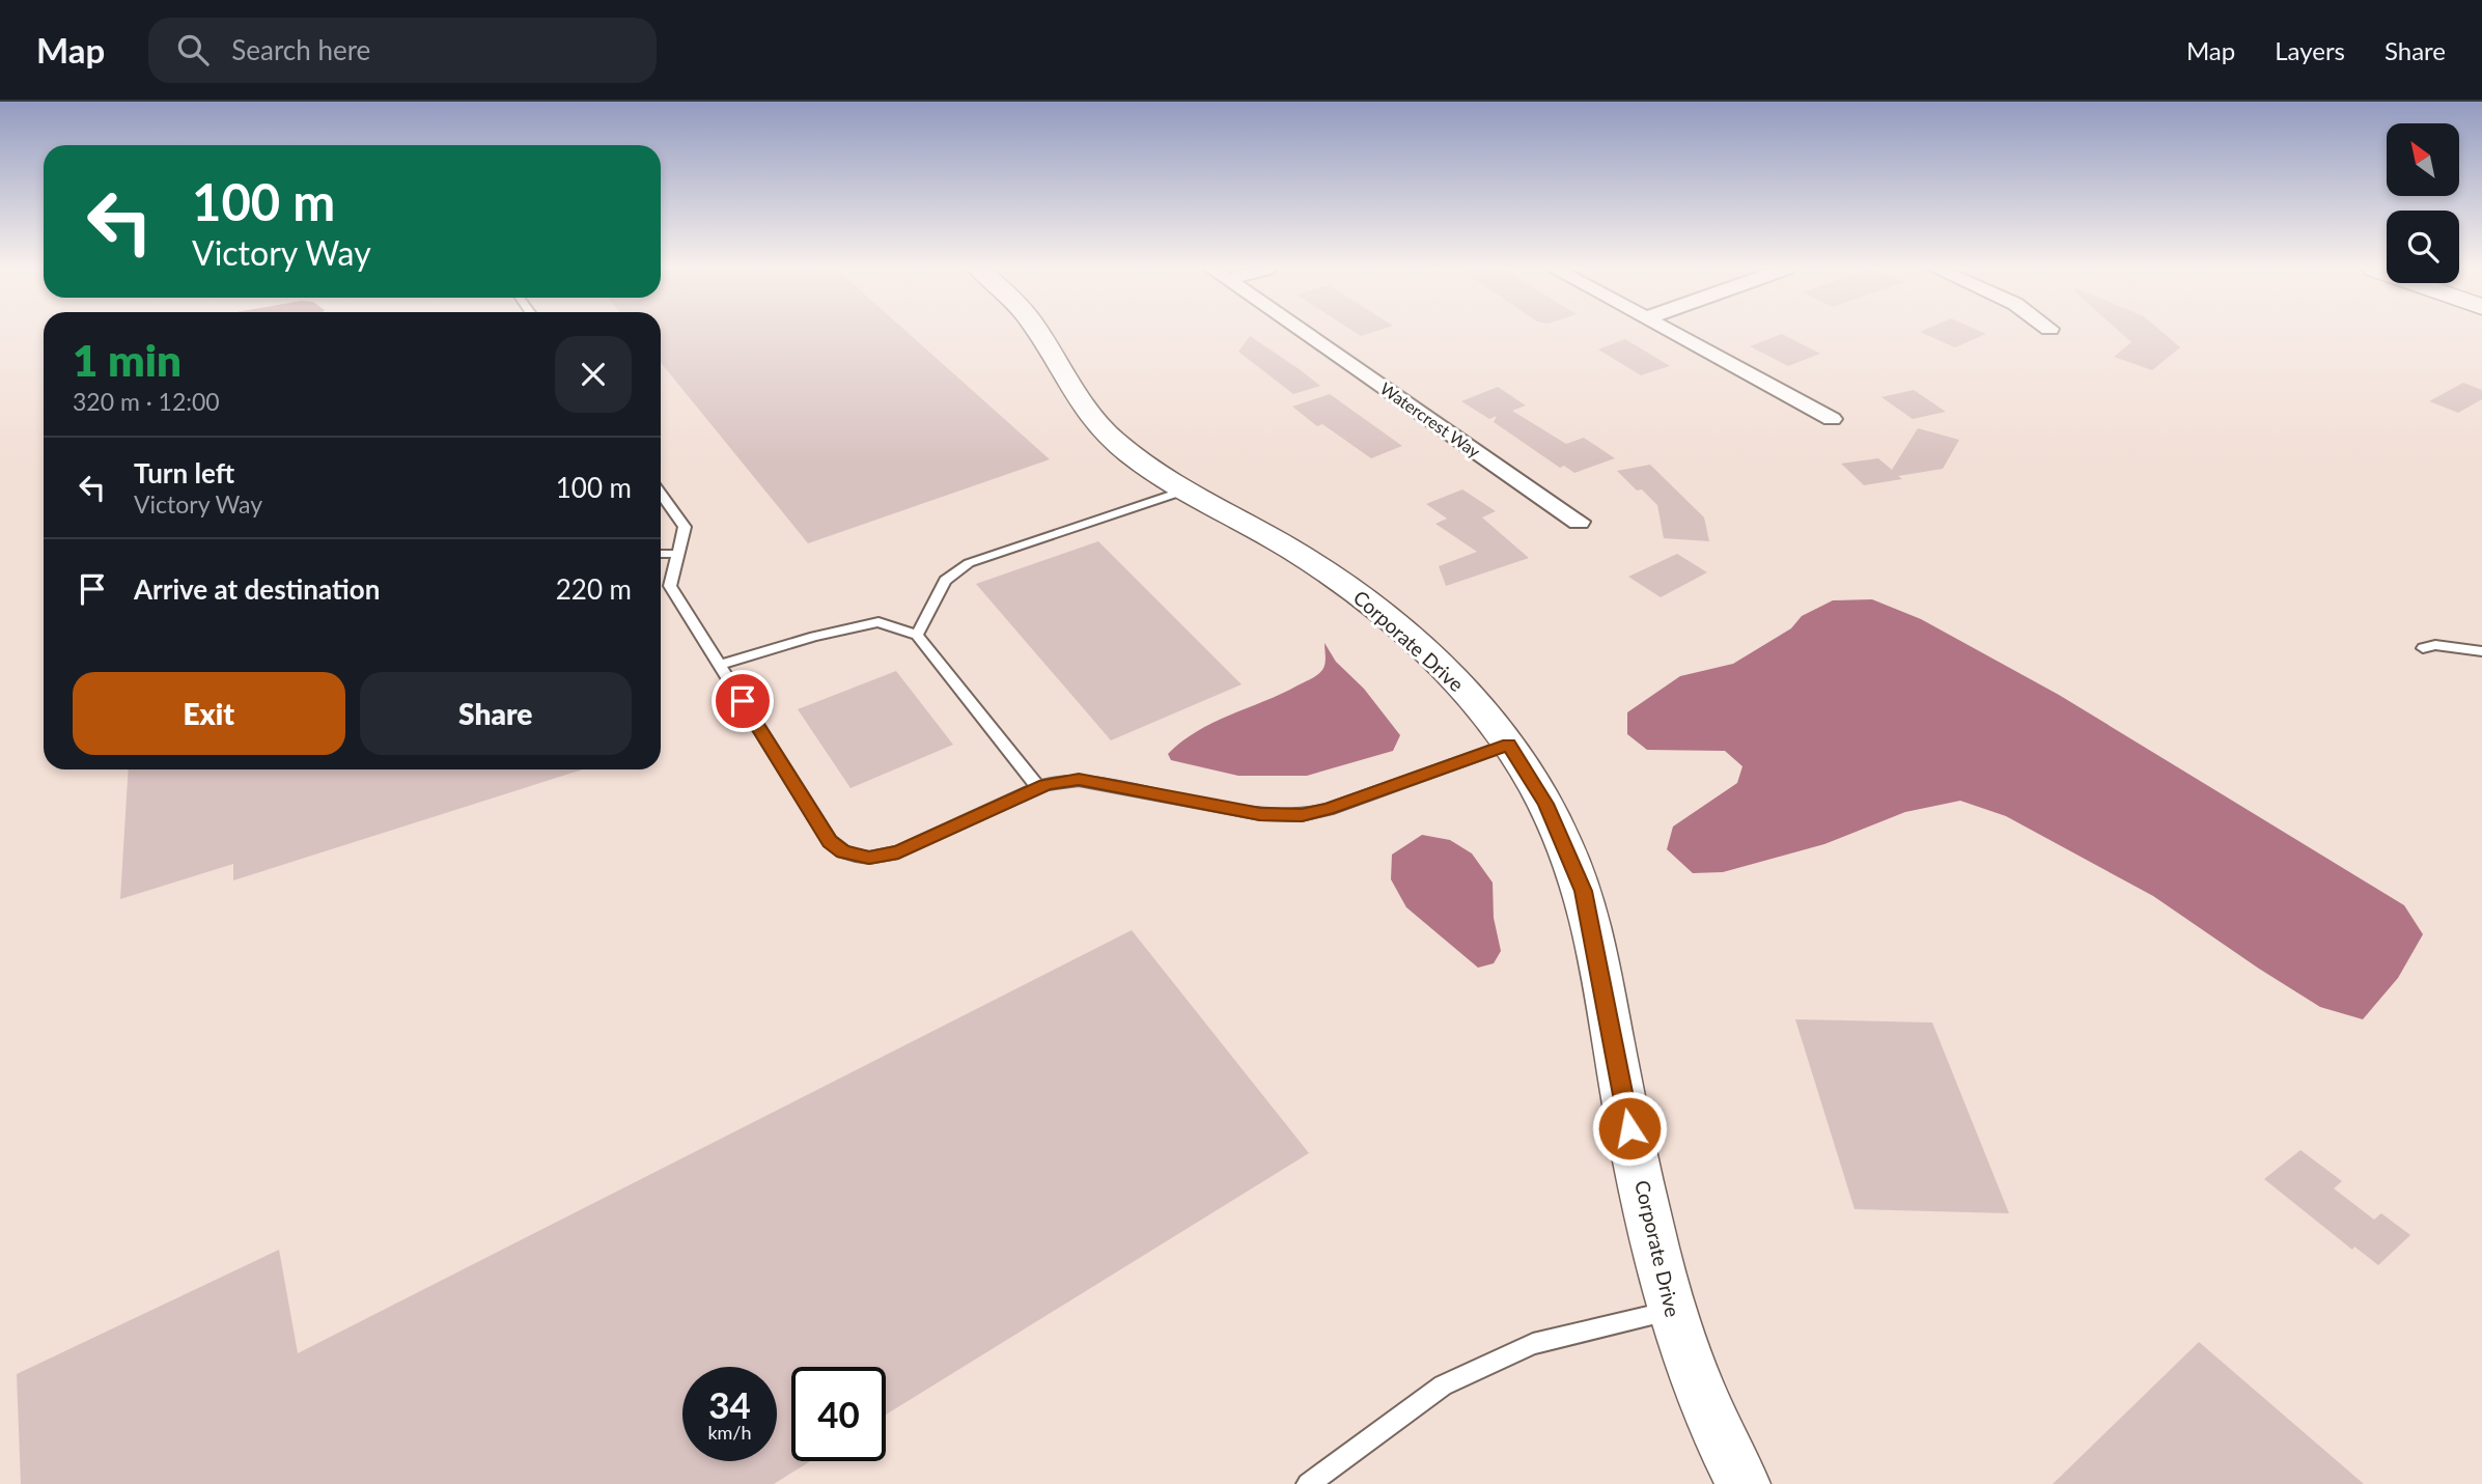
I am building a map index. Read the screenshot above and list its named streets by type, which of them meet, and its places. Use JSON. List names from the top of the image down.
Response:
{
  "streets": {
    "street": ["Watercrest Way", "Corporate Drive"]
  },
  "north": "top left",
  "page": {
    "header": "Map",
    "search": "Search here",
    "nav": ["Map", "Layers", "Share"],
    "turn": ["100 m", "Victory Way"],
    "heading": ["1 min", "320 m · 12:00"],
    "list": [
      {
        "name": "Turn left",
        "note": "Victory Way",
        "value": "100 m"
      },
      {
        "name": "Arrive at destination",
        "value": "220 m"
      }
    ],
    "buttons": ["Exit", "Share"],
    "speed": "34 km/h",
    "limit": "40"
  }
}
